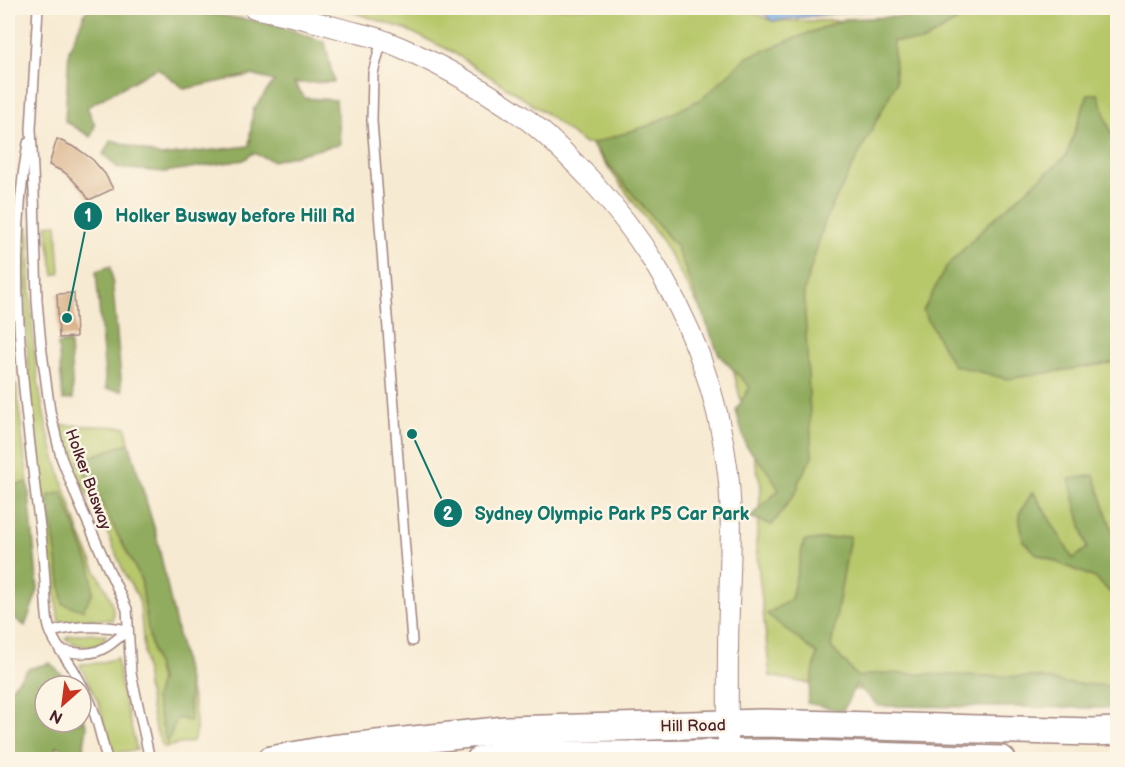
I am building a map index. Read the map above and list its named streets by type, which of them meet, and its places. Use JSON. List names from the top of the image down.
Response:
{
  "streets": {
    "main road": ["Hill Road"],
    "lane": ["Holker Busway"]
  },
  "places": ["Holker Busway before Hill Rd", "Sydney Olympic Park P5 Car Park"],
  "north": "bottom left"
}
